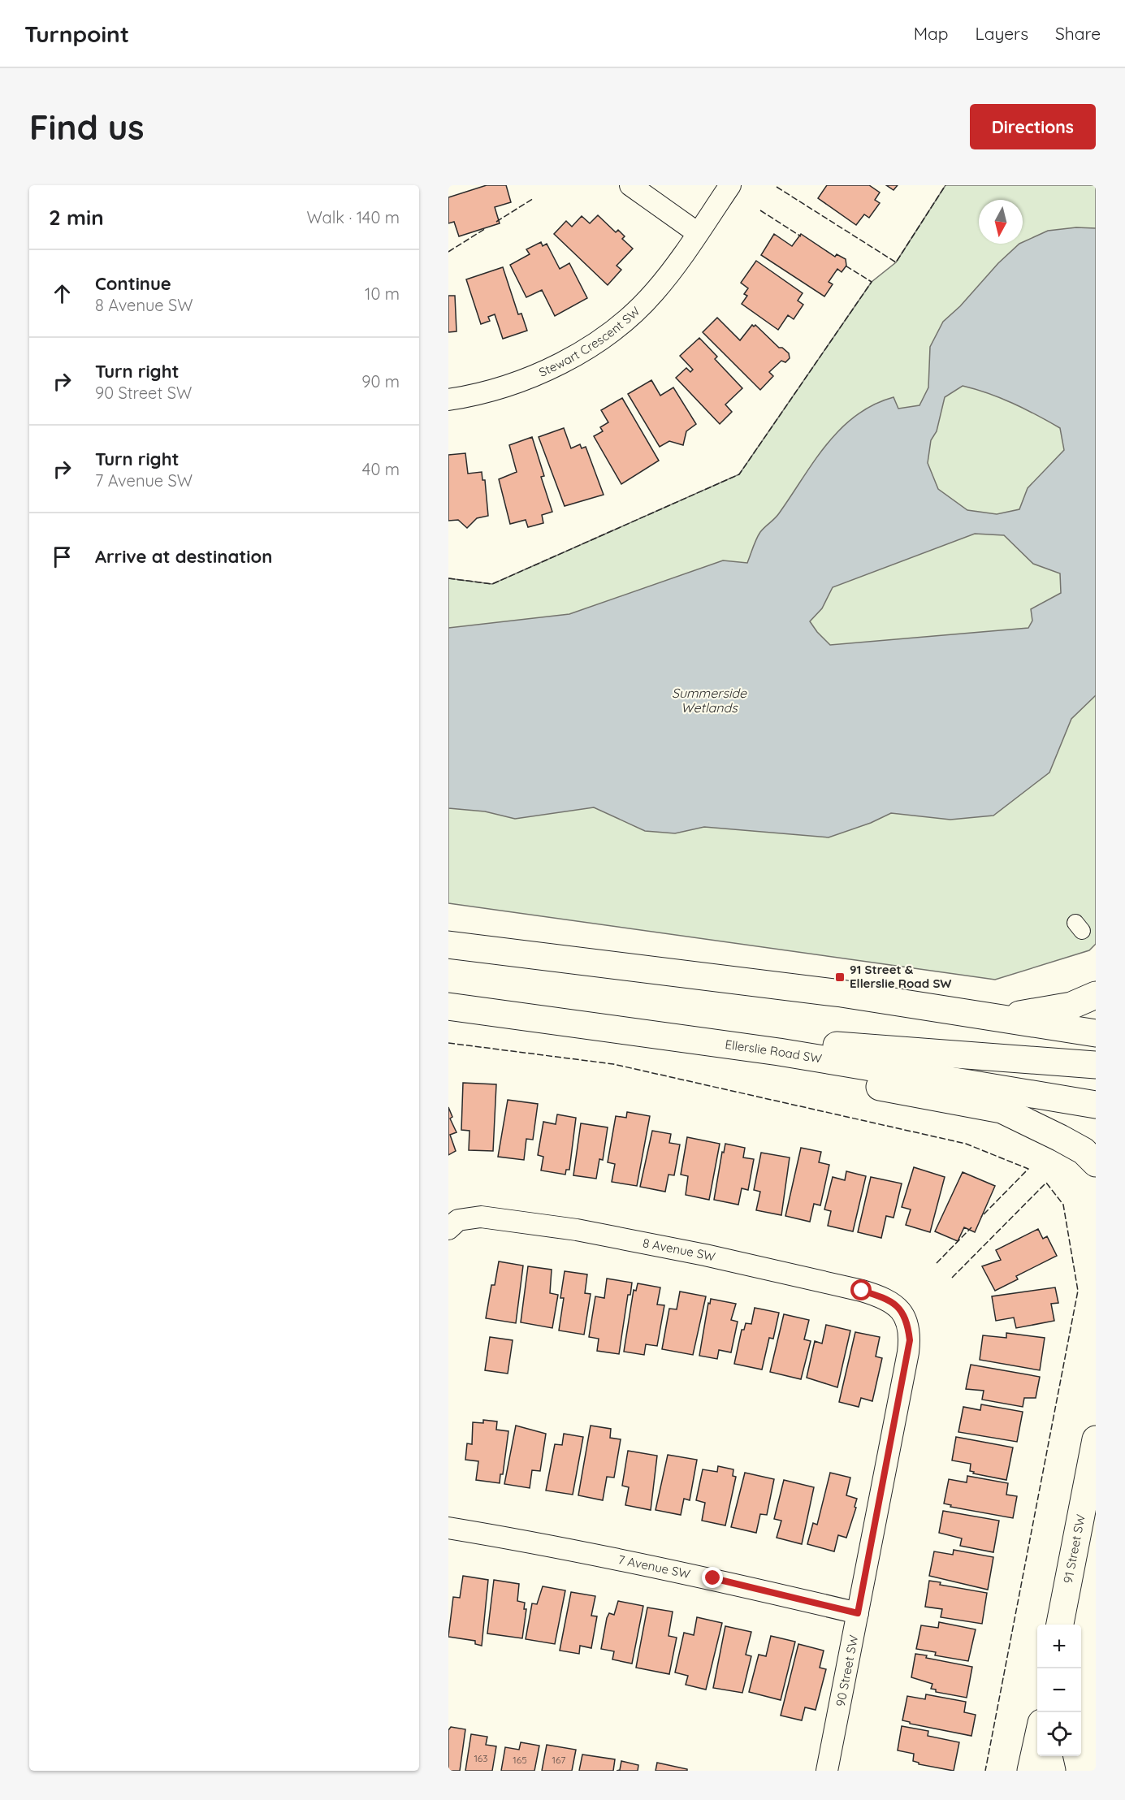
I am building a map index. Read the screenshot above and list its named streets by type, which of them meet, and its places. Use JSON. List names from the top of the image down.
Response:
{
  "streets": {
    "main road": ["Ellerslie Road SW", "91 Street SW"],
    "street": [
      "Stewart Crescent SW",
      "8 Avenue SW",
      "7 Avenue SW",
      "90 Street SW"
    ]
  },
  "crossings": [
    ["8 Avenue SW", "90 Street SW"],
    ["7 Avenue SW", "90 Street SW"]
  ],
  "water": ["Summerside Wetlands"],
  "places": {
    "transit": ["91 Street & Ellerslie Road SW"]
  },
  "house_numbers": ["163", "165", "167"],
  "north": "bottom",
  "page": {
    "header": "Turnpoint",
    "nav": ["Map", "Layers", "Share"],
    "buttons": "Directions",
    "title": "Find us",
    "heading": ["2 min", "Walk · 140 m"],
    "list": [
      ["Continue", "8 Avenue SW", "10 m"],
      ["Turn right", "90 Street SW", "90 m"],
      ["Turn right", "7 Avenue SW", "40 m"],
      "Arrive at destination"
    ],
    "map_buttons": ["+", "−"]
  }
}
